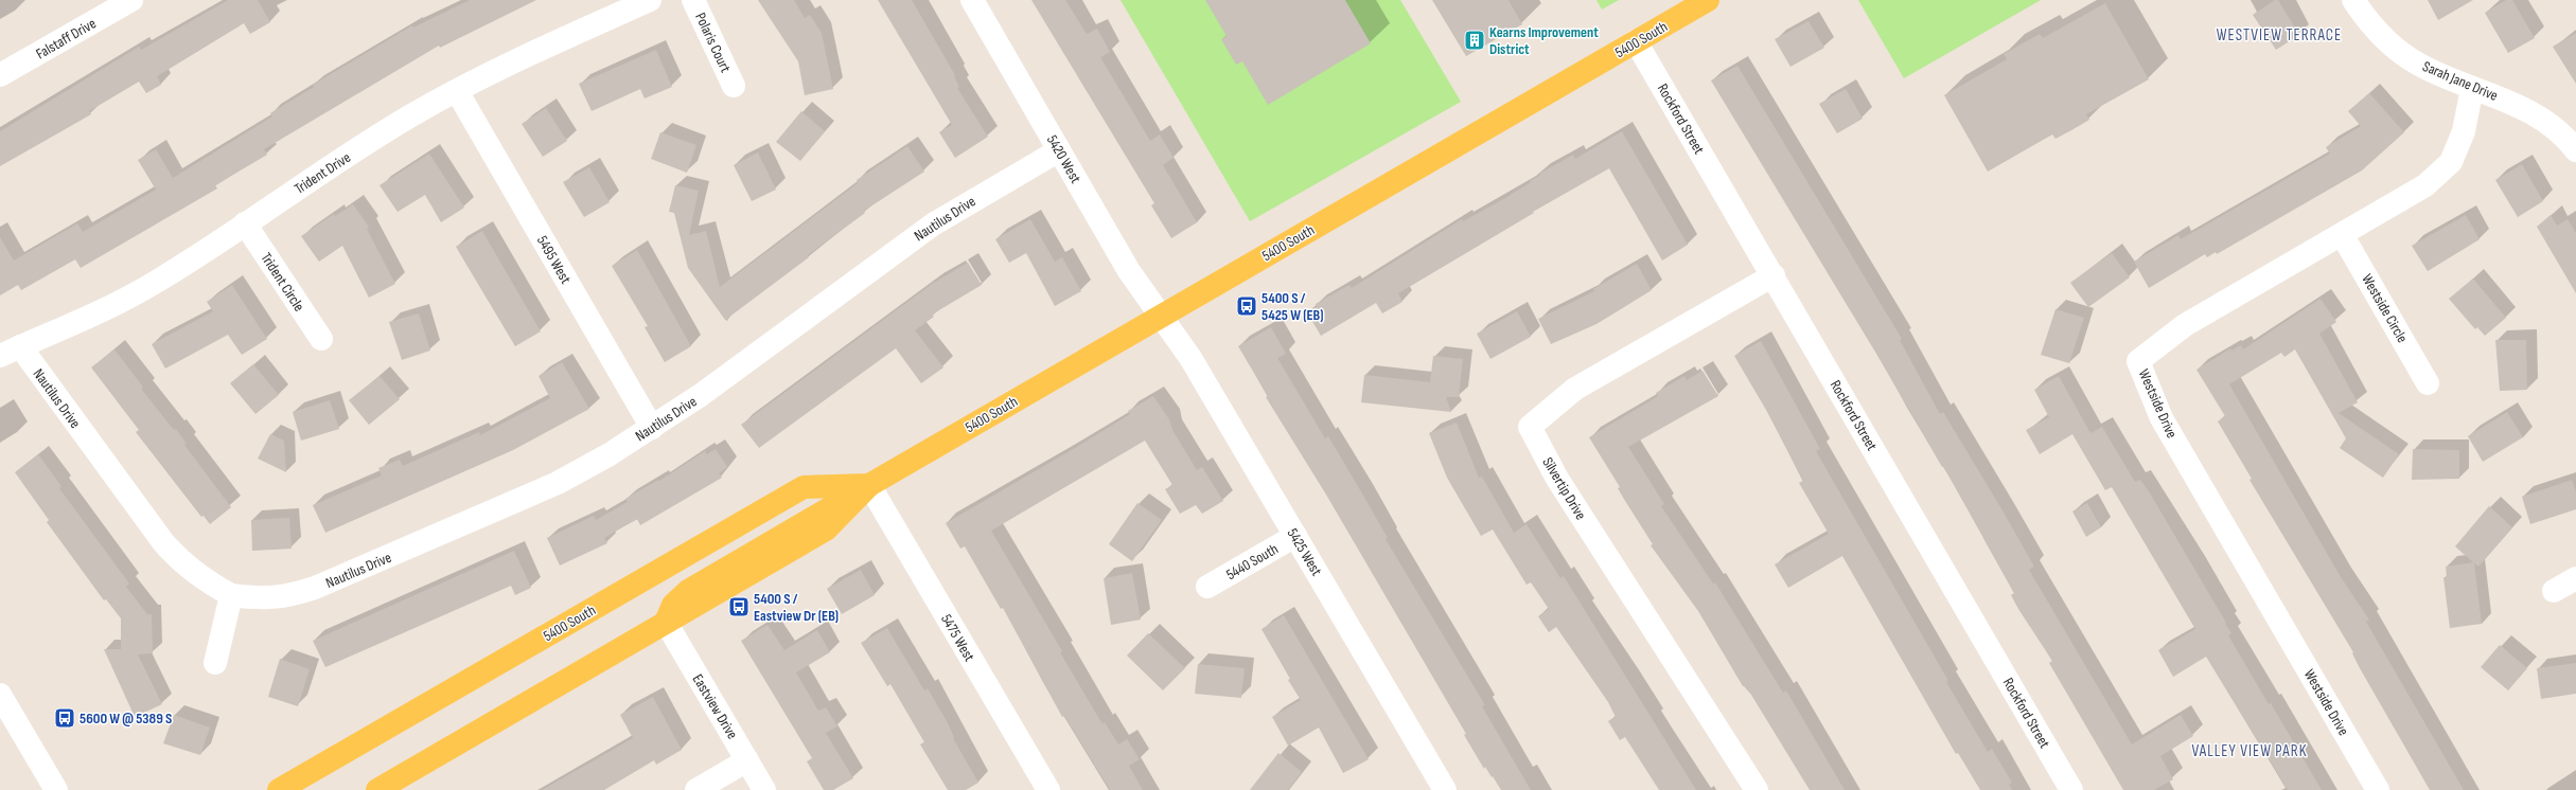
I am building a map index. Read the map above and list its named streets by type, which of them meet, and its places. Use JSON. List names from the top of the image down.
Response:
{
  "streets": {
    "main road": ["5400 South"],
    "street": [
      "Falstaff Drive",
      "Polaris Court",
      "Sarah Jane Drive",
      "Rockford Street",
      "5420 West",
      "Trident Drive",
      "Nautilus Drive",
      "5495 West",
      "Trident Circle",
      "Westside Circle",
      "Westside Drive",
      "Silvertip Drive",
      "5425 West",
      "5440 South",
      "5475 West",
      "Eastview Drive"
    ]
  },
  "crossings": [
    ["5400 South", "Rockford Street"],
    ["5400 South", "5420 West"],
    ["5400 South", "5425 West"],
    ["5400 South", "5475 West"],
    ["5400 South", "Eastview Drive"],
    ["Sarah Jane Drive", "Westside Drive"],
    ["Rockford Street", "Silvertip Drive"],
    ["5420 West", "Nautilus Drive"],
    ["5420 West", "5425 West"],
    ["Trident Drive", "Nautilus Drive"],
    ["Trident Drive", "5495 West"],
    ["Trident Drive", "Trident Circle"],
    ["Nautilus Drive", "5495 West"],
    ["Westside Circle", "Westside Drive"],
    ["5425 West", "5440 South"]
  ],
  "districts": ["WESTVIEW TERRACE", "VALLEY VIEW PARK"],
  "places": {
    "building": ["Kearns Improvement District"],
    "bus stop": ["5400 S / 5425 W (EB)", "5400 S / Eastview Dr (EB)", "5600 W @ 5389 S"]
  }
}
